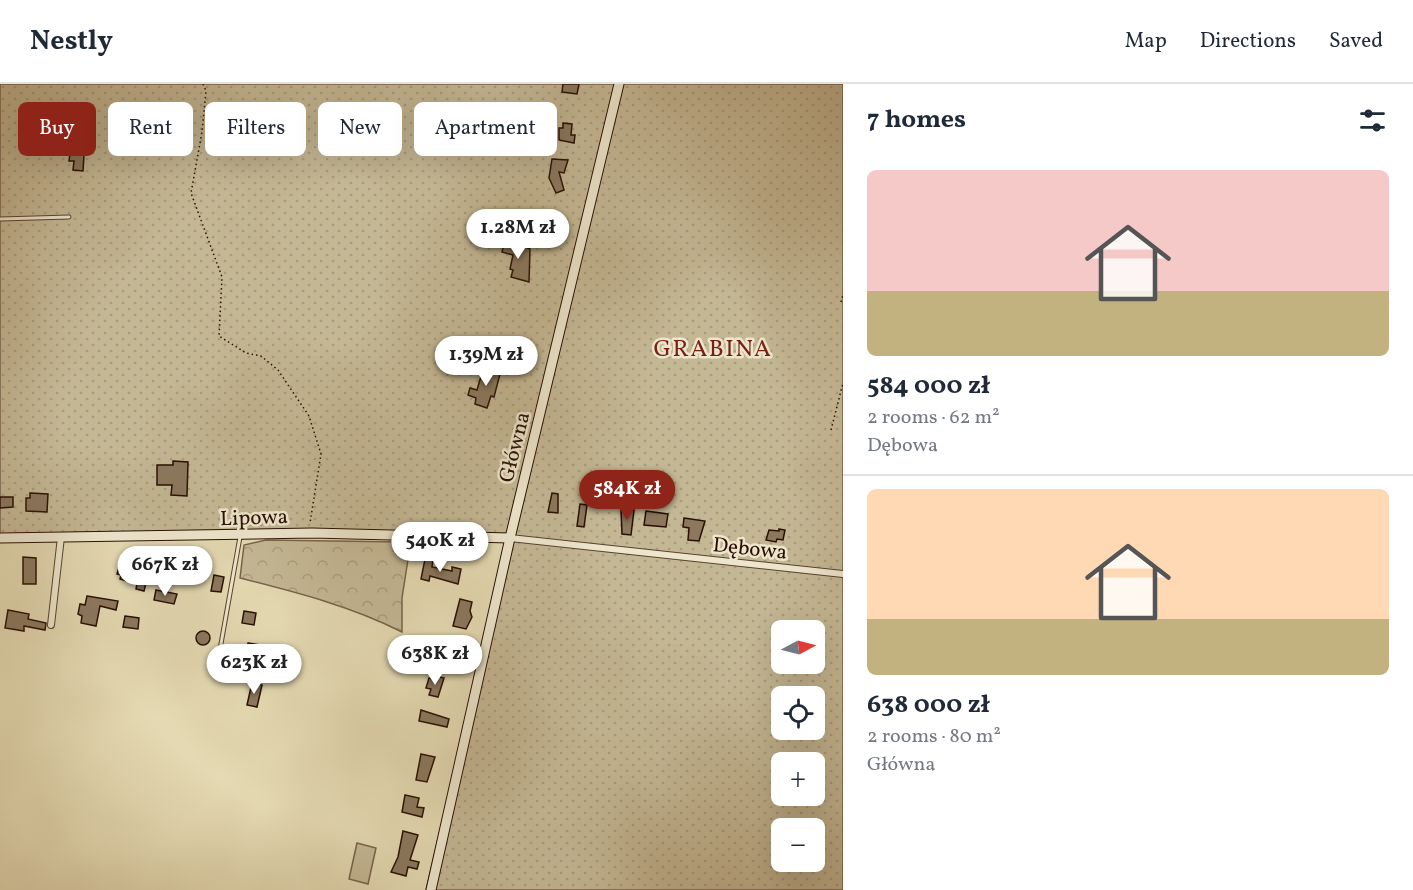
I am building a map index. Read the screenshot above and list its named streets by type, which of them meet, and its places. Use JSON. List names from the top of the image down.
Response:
{
  "streets": {
    "street": ["Główna", "Lipowa", "Dębowa"]
  },
  "crossings": [
    ["Główna", "Lipowa"],
    ["Główna", "Dębowa"],
    ["Lipowa", "Dębowa"]
  ],
  "districts": ["GRABINA"],
  "north": "right",
  "page": {
    "header": "Nestly",
    "nav": ["Map", "Directions", "Saved"],
    "heading": "7 homes",
    "chip": [
      "Buy",
      "Rent",
      "Filters",
      "New",
      "Apartment"
    ],
    "list": [
      {
        "name": "584 000 zł",
        "note": "2 rooms · 62 m² · Dębowa"
      },
      {
        "name": "638 000 zł",
        "note": "2 rooms · 80 m² · Główna"
      }
    ],
    "price": [
      "1.28M zł",
      "1.39M zł",
      "584K zł",
      "540K zł",
      "667K zł",
      "638K zł",
      "623K zł"
    ],
    "map_buttons": ["+", "−"]
  }
}
